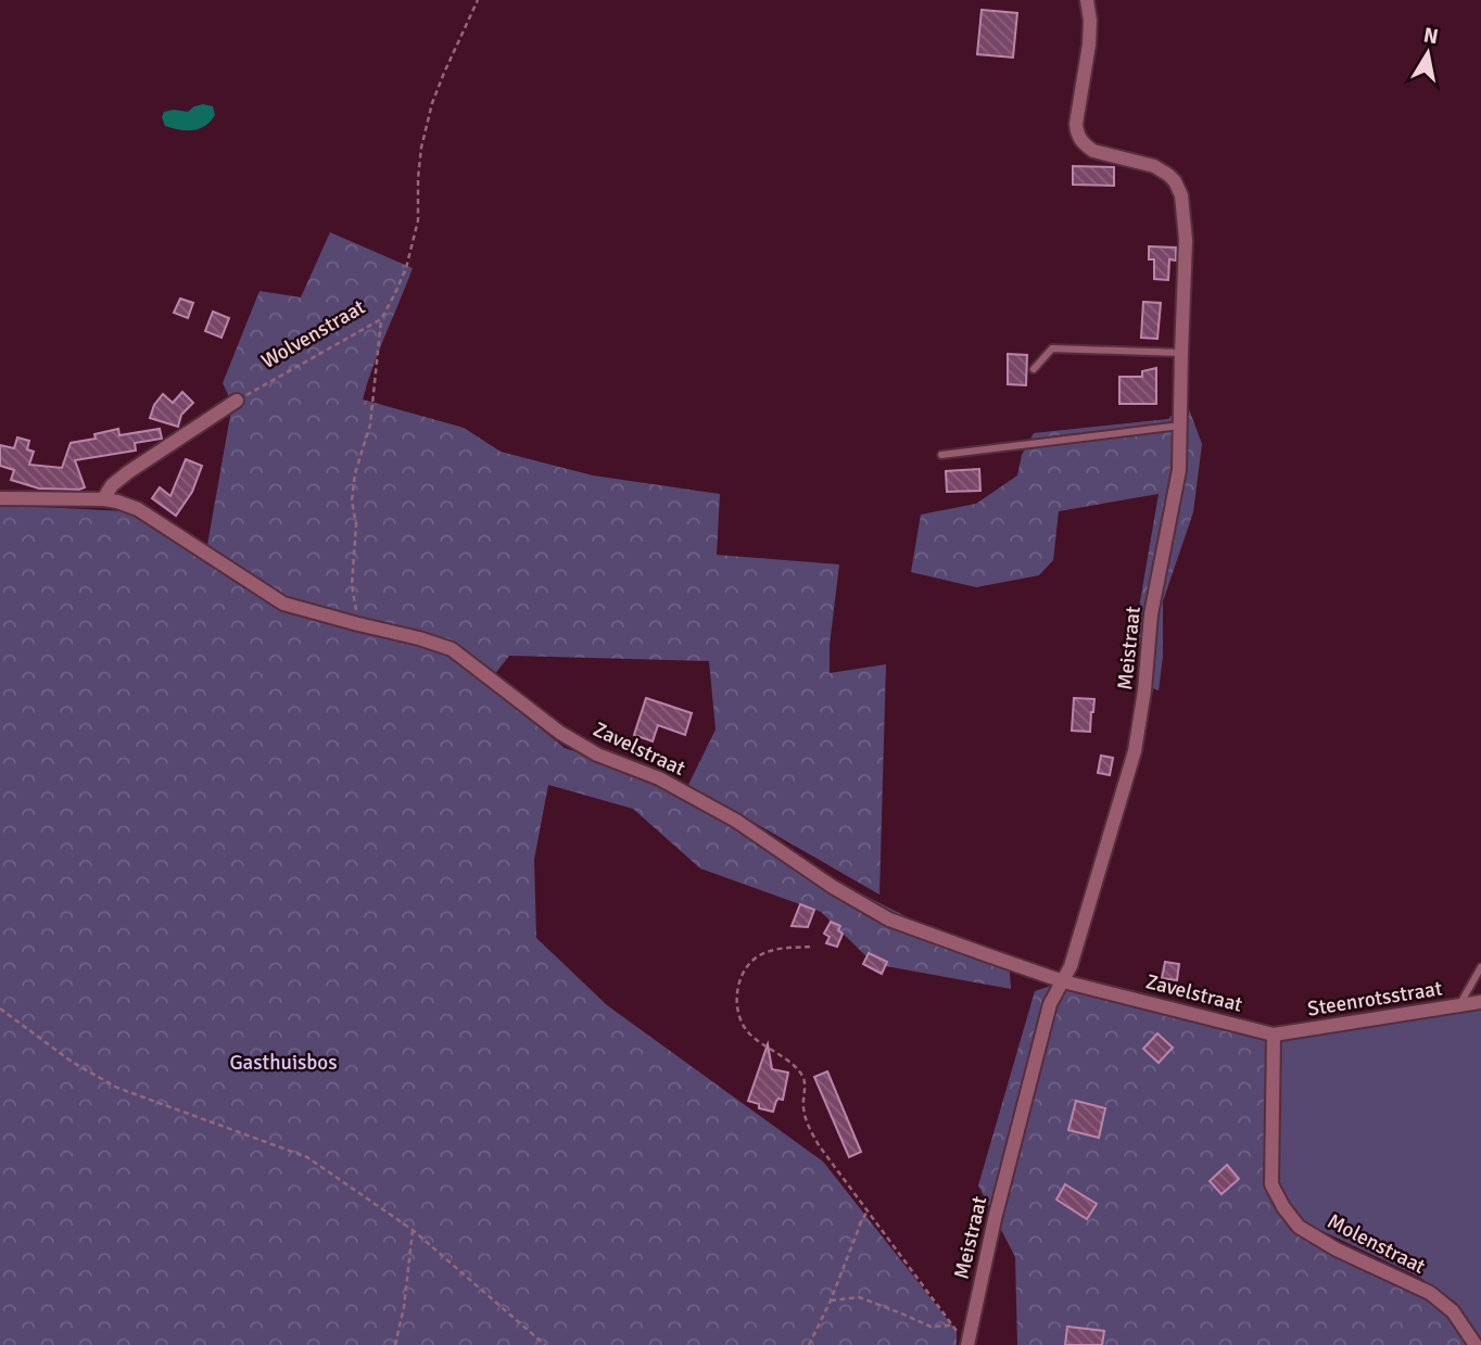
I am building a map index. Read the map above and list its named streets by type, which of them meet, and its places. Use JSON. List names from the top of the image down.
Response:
{
  "streets": {
    "street": [
      "Meistraat",
      "Zavelstraat",
      "Steenrotsstraat",
      "Molenstraat"
    ],
    "path": ["Wolvenstraat"]
  },
  "crossings": [
    ["Meistraat", "Zavelstraat"],
    ["Zavelstraat", "Steenrotsstraat"],
    ["Zavelstraat", "Molenstraat"],
    ["Steenrotsstraat", "Molenstraat"]
  ],
  "parks": ["Gasthuisbos"],
  "north": "top"
}
